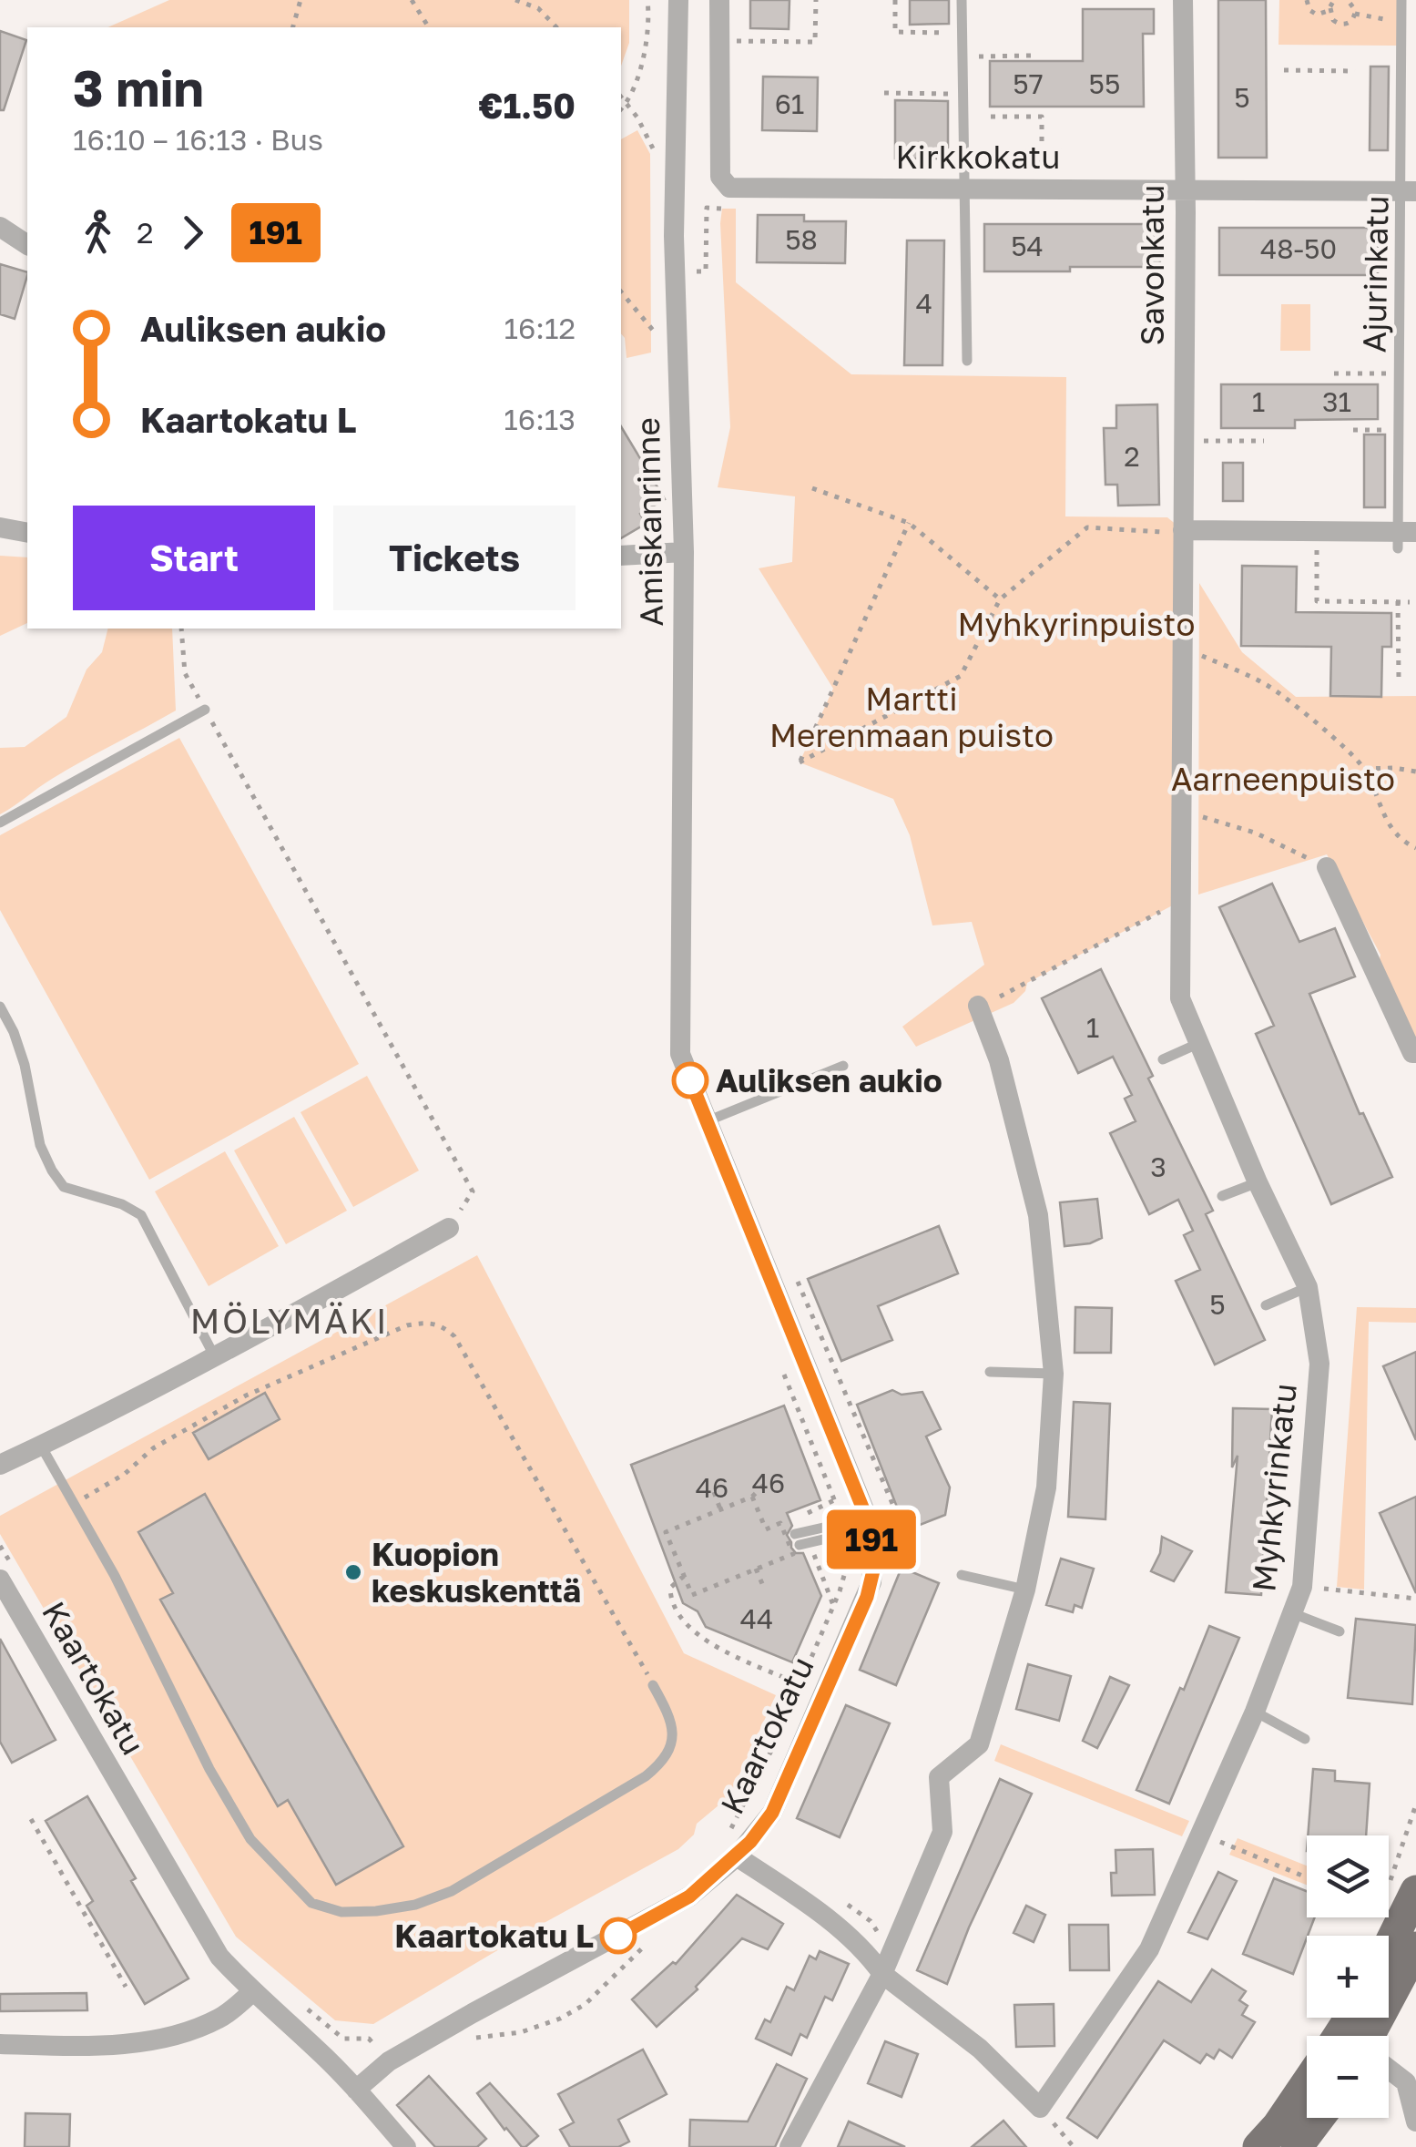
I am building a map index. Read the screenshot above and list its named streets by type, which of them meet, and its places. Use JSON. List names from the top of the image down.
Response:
{
  "streets": {
    "street": [
      "Kirkkokatu",
      "Savonkatu",
      "Amiskanrinne",
      "Myhkyrinkatu",
      "Kaartokatu"
    ],
    "lane": ["Ajurinkatu"]
  },
  "crossings": [
    ["Kirkkokatu", "Savonkatu"],
    ["Kirkkokatu", "Ajurinkatu"],
    ["Savonkatu", "Myhkyrinkatu"],
    ["Amiskanrinne", "Kaartokatu"]
  ],
  "districts": ["MÖLYMÄKI"],
  "parks": ["Myhkyrinpuisto", "Martti Merenmaan puisto", "Aarneenpuisto"],
  "places": ["Auliksen aukio", "Kuopion keskuskenttä", "Kaartokatu L"],
  "lines": ["bus line 191"],
  "house_numbers": [
    "57",
    "55",
    "5",
    "61",
    "58",
    "54",
    "48-50",
    "4",
    "1",
    "31",
    "2",
    "1",
    "3",
    "5",
    "46",
    "46",
    "44"
  ],
  "page": {
    "on_map": "191",
    "heading": ["3 min", "16:10 – 16:13 · Bus", "€1.50"],
    "legs": ["2", "191"],
    "list": [
      {
        "name": "Auliksen aukio",
        "value": "16:12"
      },
      {
        "name": "Kaartokatu L",
        "value": "16:13"
      }
    ],
    "buttons": ["Start", "Tickets"],
    "map_buttons": ["+", "−"]
  }
}
